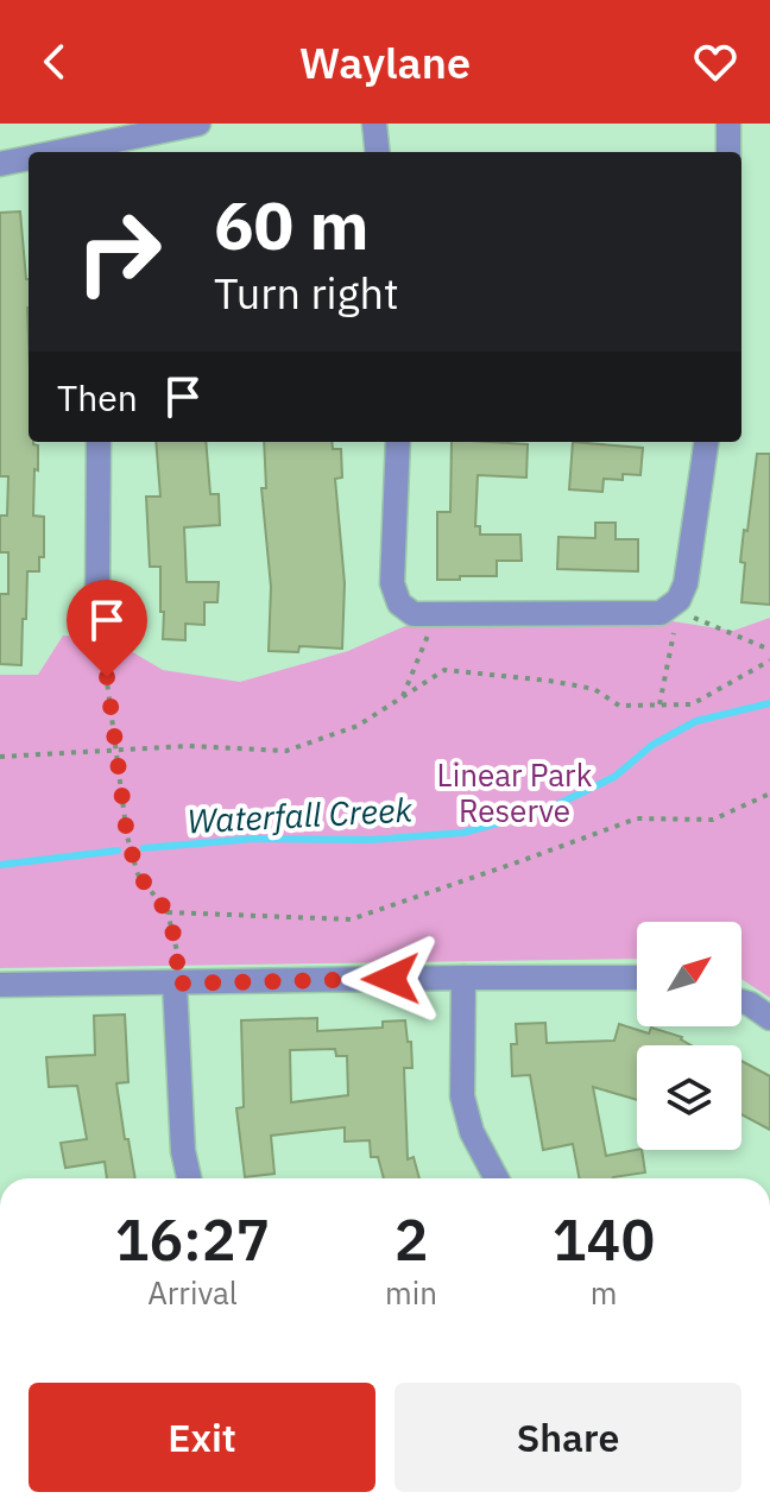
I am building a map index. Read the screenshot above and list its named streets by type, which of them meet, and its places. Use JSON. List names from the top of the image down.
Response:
{
  "water": ["Waterfall Creek"],
  "parks": ["Linear Park Reserve"],
  "north": "top right",
  "page": {
    "header": "Waylane",
    "turn": ["60 m", "Turn right"],
    "then": "Then",
    "eta": [
      "16:27",
      "Arrival",
      "2",
      "min",
      "140",
      "m"
    ],
    "buttons": ["Exit", "Share"]
  }
}
